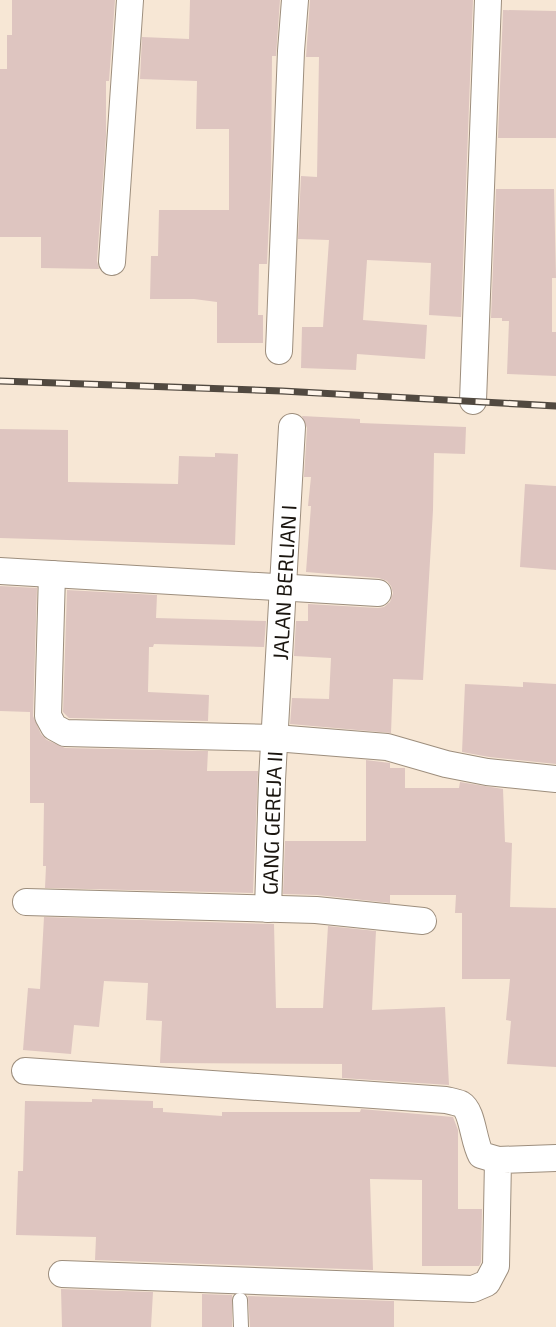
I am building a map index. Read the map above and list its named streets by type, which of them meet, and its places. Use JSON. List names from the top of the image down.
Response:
{
  "streets": {
    "street": ["JALAN BERLIAN I", "GANG GEREJA II"]
  },
  "crossings": [
    ["JALAN BERLIAN I", "GANG GEREJA II"]
  ]
}
